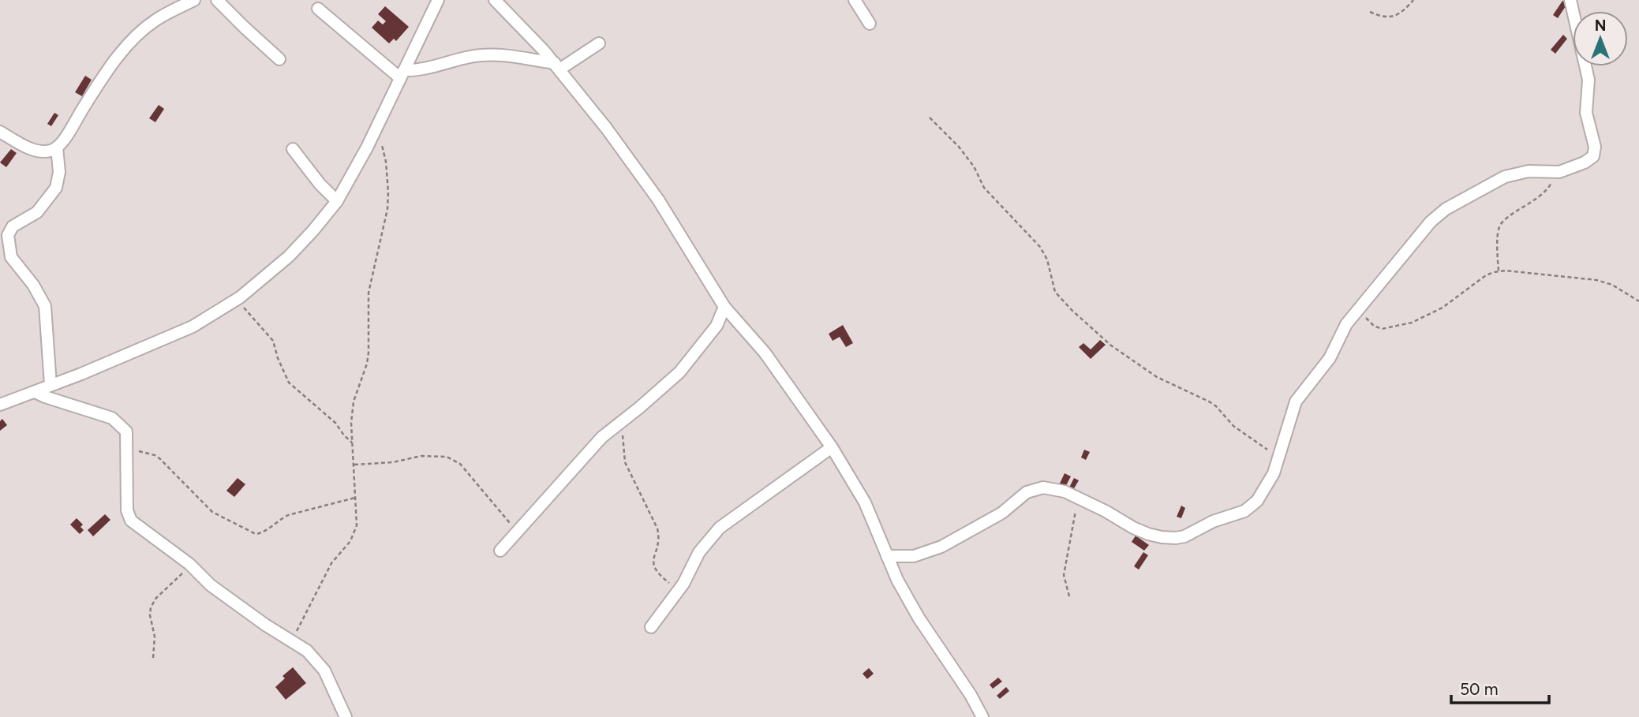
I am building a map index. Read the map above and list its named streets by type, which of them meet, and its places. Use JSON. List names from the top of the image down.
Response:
{
  "scale_bar": "50 m",
  "north": "top"
}
